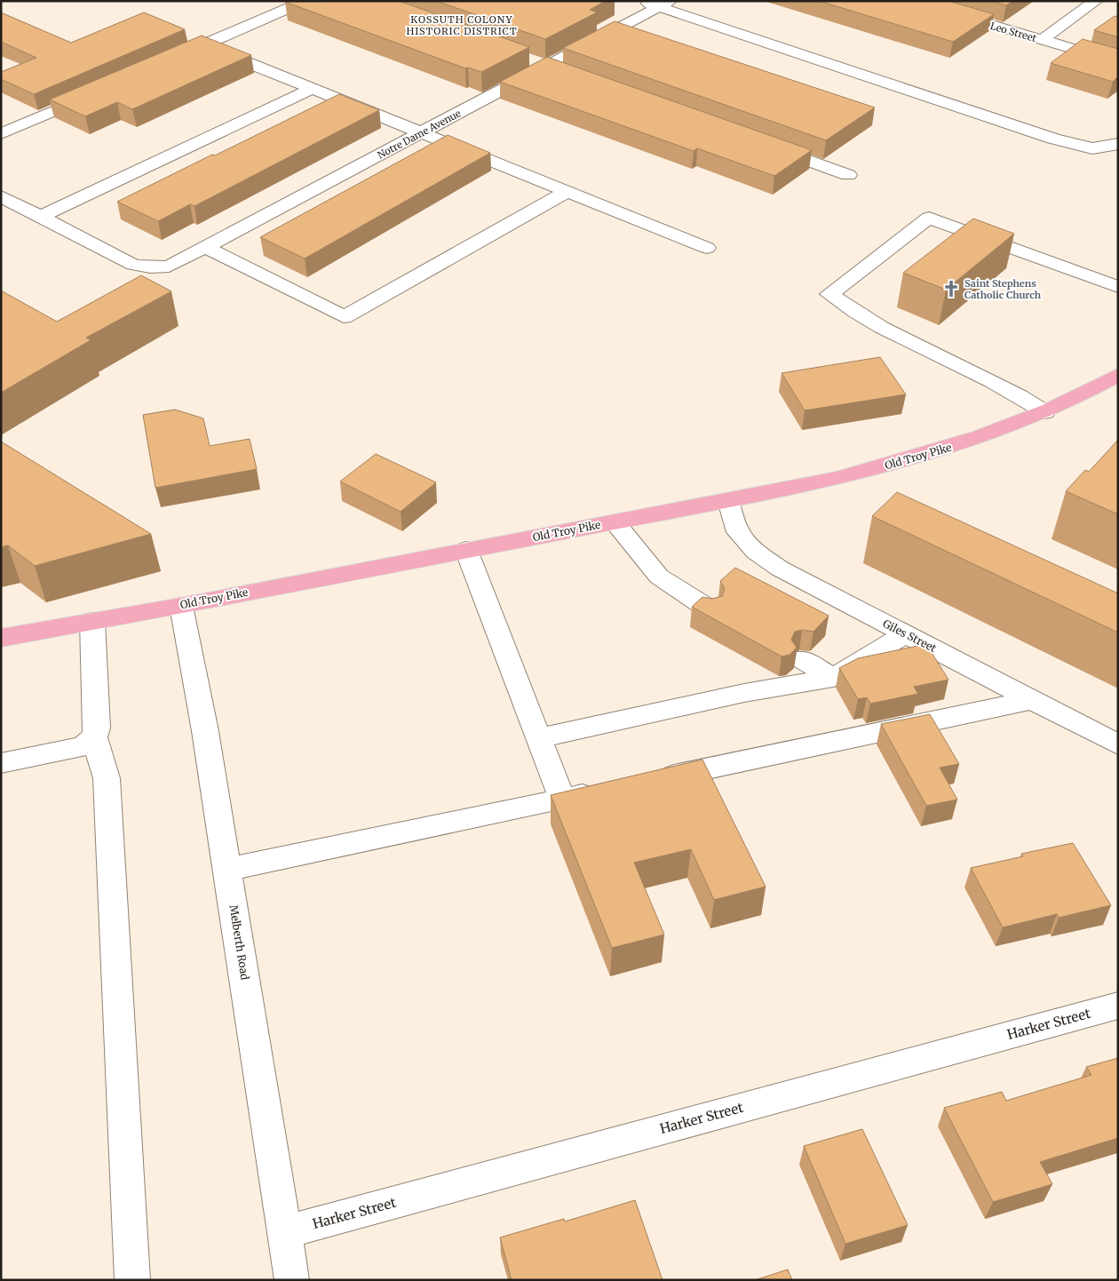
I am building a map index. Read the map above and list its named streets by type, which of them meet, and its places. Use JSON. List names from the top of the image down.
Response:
{
  "streets": {
    "main road": ["Old Troy Pike"],
    "street": [
      "Leo Street",
      "Notre Dame Avenue",
      "Giles Street",
      "Melberth Road",
      "Harker Street"
    ]
  },
  "crossings": [
    ["Old Troy Pike", "Giles Street"],
    ["Old Troy Pike", "Melberth Road"],
    ["Melberth Road", "Harker Street"]
  ],
  "districts": ["KOSSUTH COLONY HISTORIC DISTRICT"],
  "places": {
    "church": ["Saint Stephens Catholic Church"]
  }
}
